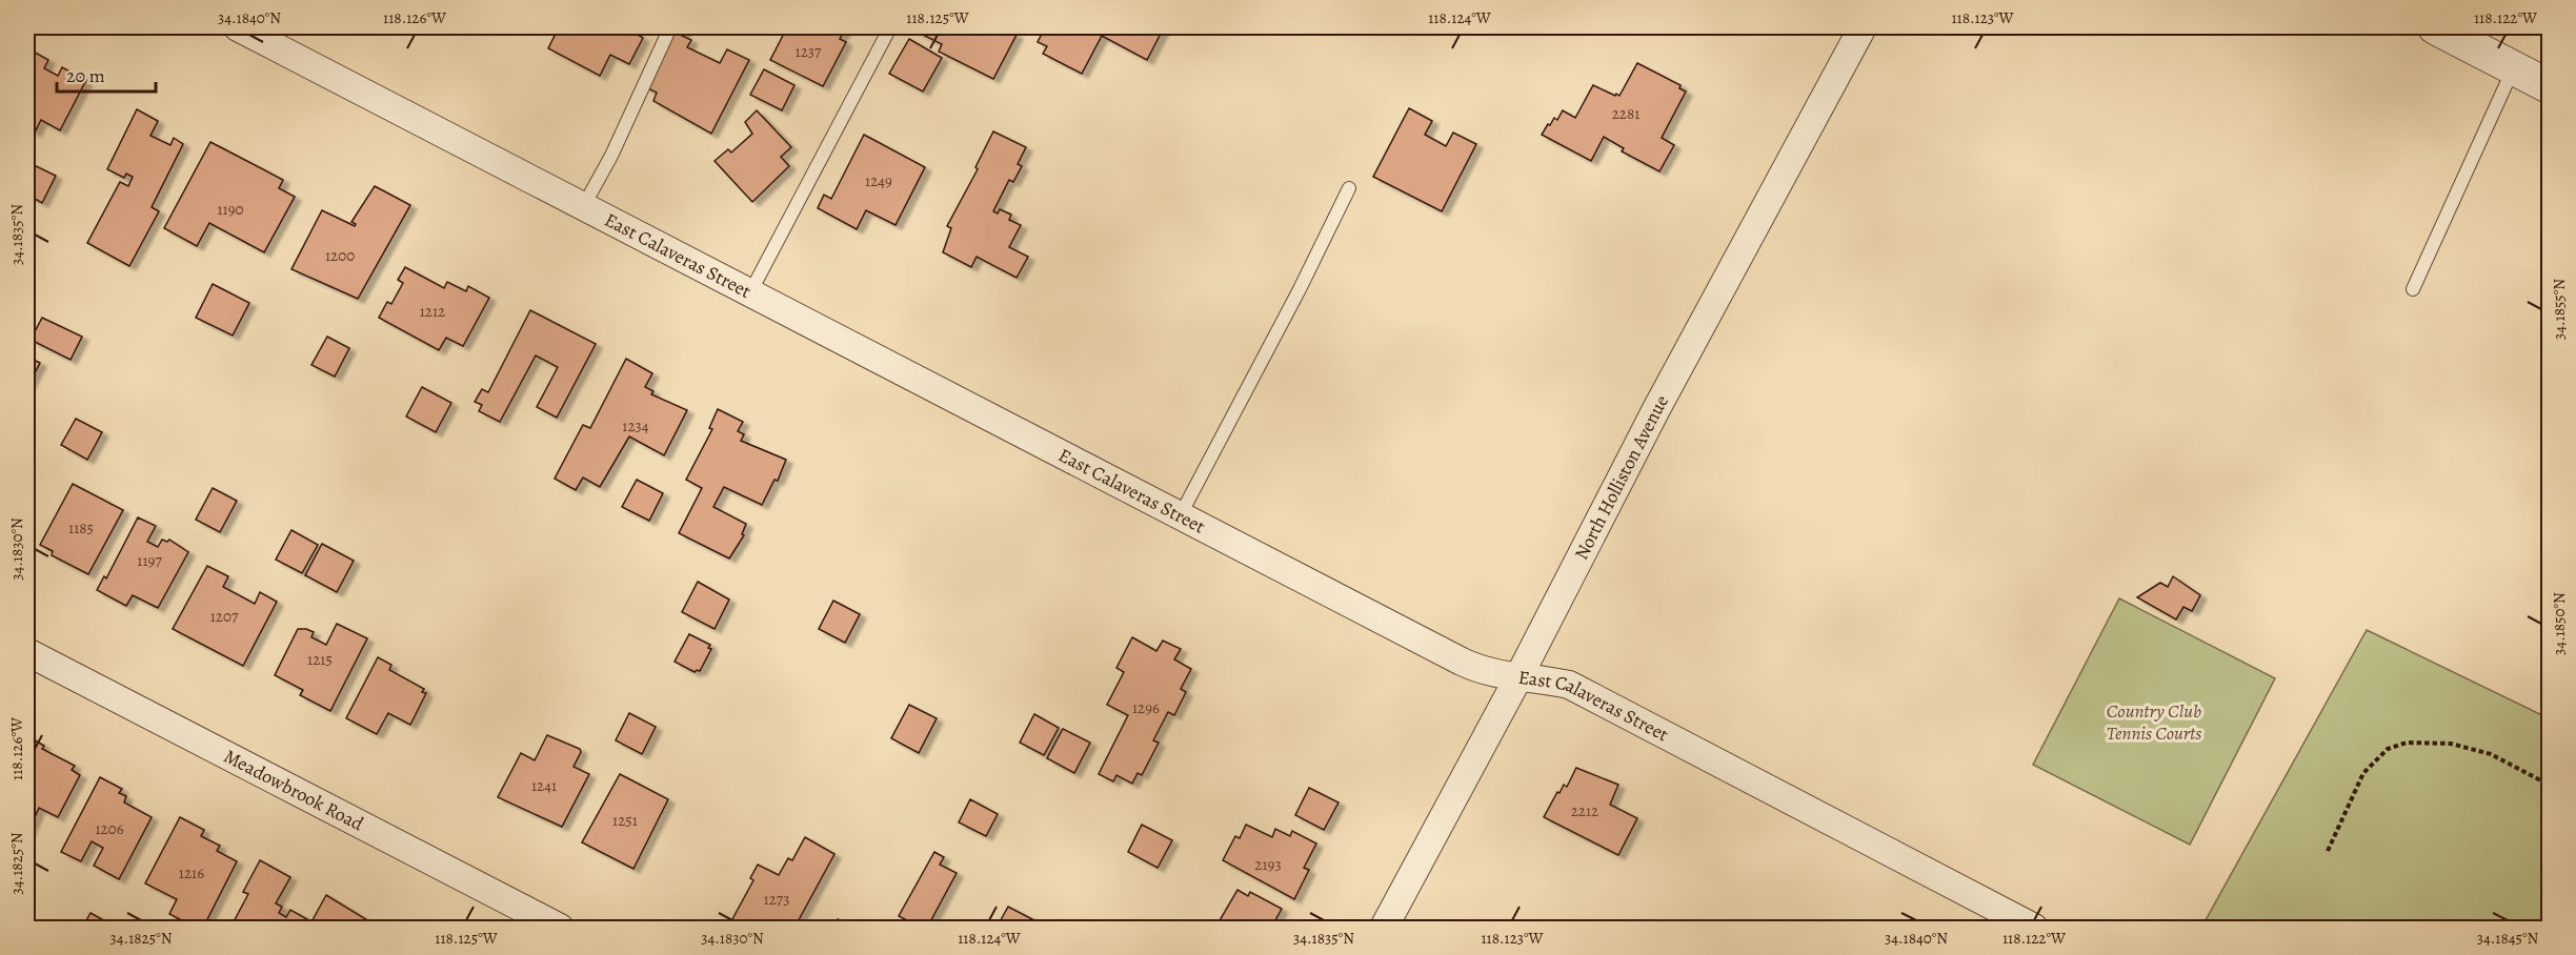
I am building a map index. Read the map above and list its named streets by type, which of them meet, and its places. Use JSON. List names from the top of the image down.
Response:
{
  "streets": {
    "street": ["East Calaveras Street", "North Holliston Avenue", "Meadowbrook Road"]
  },
  "crossings": [
    ["East Calaveras Street", "North Holliston Avenue"]
  ],
  "parks": ["Country Club Tennis Courts"],
  "house_numbers": [
    "1237",
    "2281",
    "1249",
    "1190",
    "1200",
    "1212",
    "1234",
    "1185",
    "1197",
    "1207",
    "1215",
    "1296",
    "1241",
    "2212",
    "1251",
    "1206",
    "2193",
    "1216",
    "1273"
  ],
  "scale_bar": "20 m",
  "coordinates": [
    "34.1840°N",
    "118.126°W",
    "118.125°W",
    "118.124°W",
    "118.123°W",
    "118.122°W",
    "34.1835°N",
    "34.1855°N",
    "34.1830°N",
    "34.1850°N",
    "34.1825°N",
    "34.1845°N"
  ]
}
